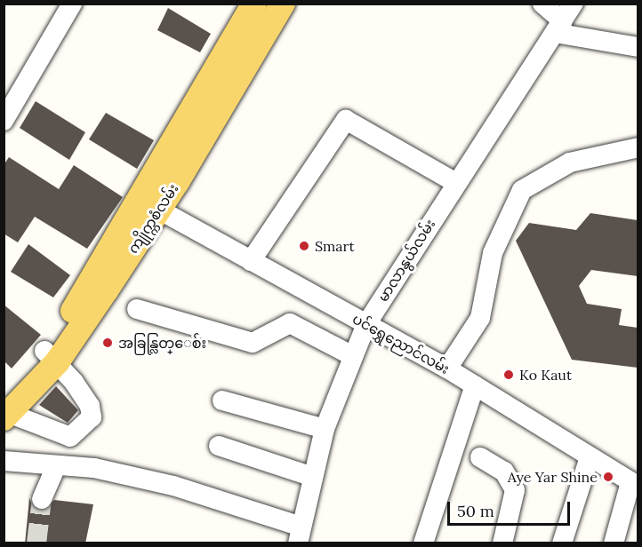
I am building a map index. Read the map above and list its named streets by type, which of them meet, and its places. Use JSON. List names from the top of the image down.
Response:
{
  "streets": {
    "main road": ["ကျိုက္ကစံလမ်း"],
    "street": ["မာလာနွယ်လမ်း", "ပင်ရွှေညောင်လမ်း"]
  },
  "crossings": [
    ["ကျိုက္ကစံလမ်း", "ပင်ရွှေညောင်လမ်း"],
    ["မာလာနွယ်လမ်း", "ပင်ရွှေညောင်လမ်း"]
  ],
  "places": [
    "Smart",
    "အခြန္လြတ္ေစ်း",
    "Ko Kaut",
    "Aye Yar Shine"
  ],
  "scale_bar": "50 m"
}
